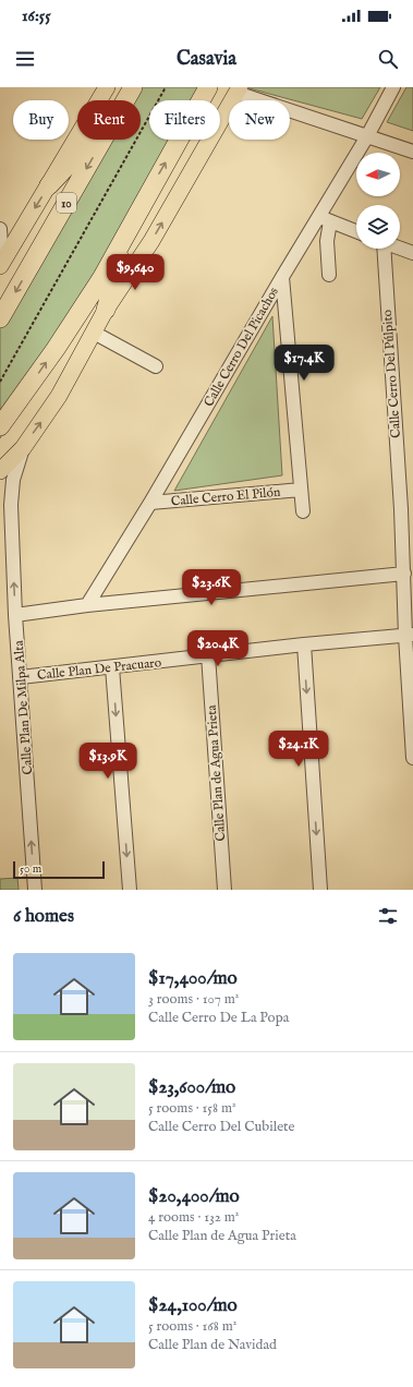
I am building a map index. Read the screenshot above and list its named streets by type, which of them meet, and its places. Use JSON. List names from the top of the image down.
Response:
{
  "streets": {
    "highway": ["10"],
    "street": [
      "Calle Cerro Del Picachos",
      "Calle Cerro Del Púlpito",
      "Calle Cerro El Pilón",
      "Calle Plan De Pracuaro",
      "Calle Plan De Milpa Alta",
      "Calle Plan de Agua Prieta"
    ]
  },
  "crossings": [
    ["Calle Cerro Del Picachos", "Calle Cerro El Pilón"],
    ["Calle Cerro Del Púlpito", "Calle Plan De Pracuaro"],
    ["Calle Plan De Pracuaro", "Calle Plan De Milpa Alta"],
    ["Calle Plan De Pracuaro", "Calle Plan de Agua Prieta"]
  ],
  "scale_bar": "50 m",
  "north": "left",
  "page": {
    "status": "16:55",
    "header": "Casavia",
    "chip": [
      "Buy",
      "Rent",
      "Filters",
      "New"
    ],
    "price": [
      "$9,640",
      "$17.4K",
      "$23.6K",
      "$20.4K",
      "$24.1K",
      "$13.9K"
    ],
    "scale": "50 m",
    "heading": "6 homes",
    "list": [
      {
        "name": "$17,400/mo",
        "note": "3 rooms · 107 m² · Calle Cerro De La Popa"
      },
      {
        "name": "$23,600/mo",
        "note": "5 rooms · 158 m² · Calle Cerro Del Cubilete"
      },
      {
        "name": "$20,400/mo",
        "note": "4 rooms · 132 m² · Calle Plan de Agua Prieta"
      },
      {
        "name": "$24,100/mo",
        "note": "5 rooms · 168 m² · Calle Plan de Navidad"
      }
    ]
  }
}
